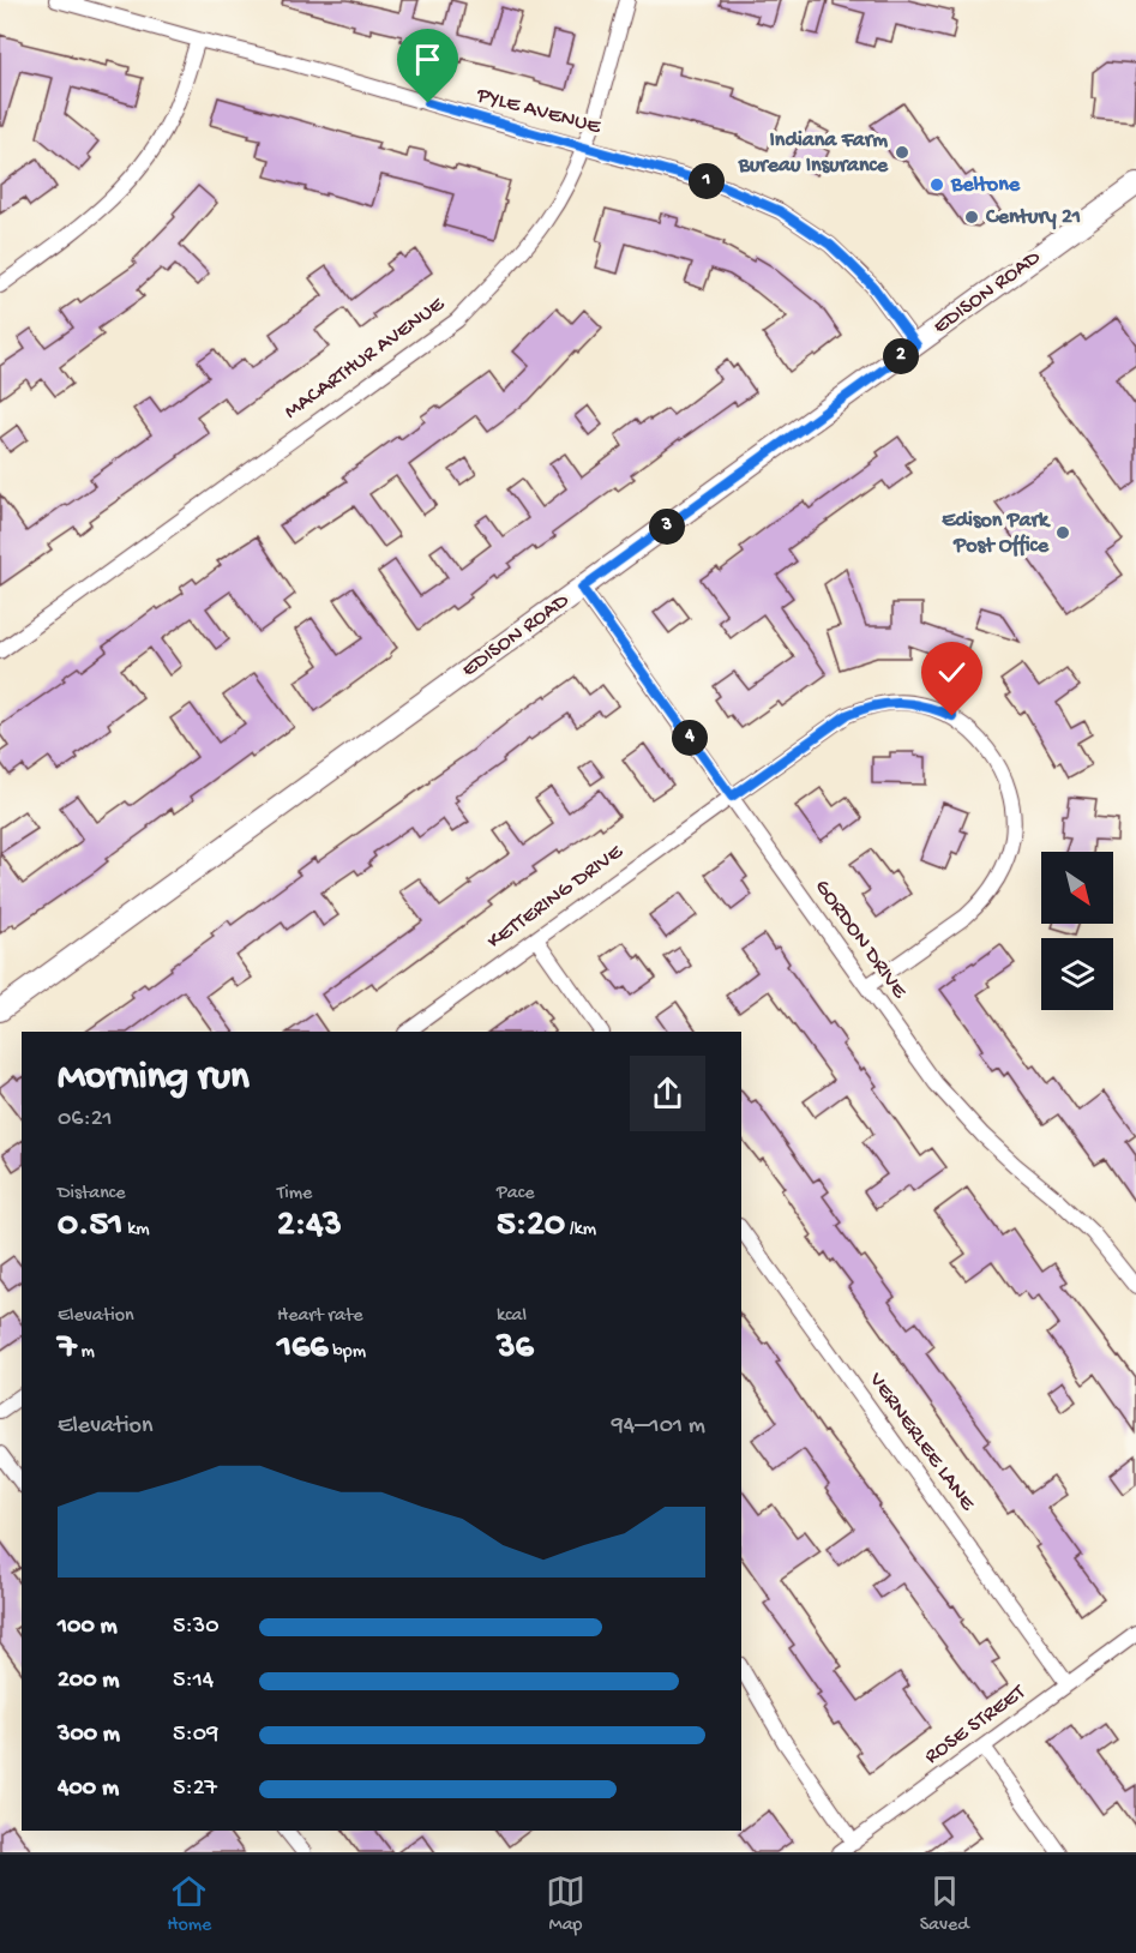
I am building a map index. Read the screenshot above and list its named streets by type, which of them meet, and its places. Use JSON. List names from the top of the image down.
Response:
{
  "streets": {
    "main road": ["EDISON ROAD"],
    "street": [
      "PYLE AVENUE",
      "MACARTHUR AVENUE",
      "KETTERING DRIVE",
      "GORDON DRIVE",
      "VERNERLEE LANE",
      "ROSE STREET"
    ]
  },
  "crossings": [
    ["PYLE AVENUE", "EDISON ROAD"],
    ["PYLE AVENUE", "MACARTHUR AVENUE"],
    ["EDISON ROAD", "GORDON DRIVE"],
    ["KETTERING DRIVE", "GORDON DRIVE"],
    ["VERNERLEE LANE", "ROSE STREET"]
  ],
  "places": [
    "Indiana Farm Bureau Insurance",
    "Beltone",
    "Century 21",
    "Edison Park Post Office"
  ],
  "north": "bottom right",
  "page": {
    "pins": [
      "1",
      "2",
      "3",
      "4"
    ],
    "heading": ["Morning run", "06:21"],
    "stats": [
      ["Distance", "0.51 km"],
      ["Time", "2:43"],
      ["Pace", "5:20 /km"],
      ["Elevation", "7 m"],
      ["Heart rate", "166 bpm"],
      ["kcal", "36"]
    ],
    "chart": ["Elevation", "94–101 m"],
    "list": [
      {
        "name": "100 m",
        "note": "5:30"
      },
      {
        "name": "200 m",
        "note": "5:14"
      },
      {
        "name": "300 m",
        "note": "5:09"
      },
      {
        "name": "400 m",
        "note": "5:27"
      }
    ],
    "tabs": ["Home", "Map", "Saved"]
  }
}
